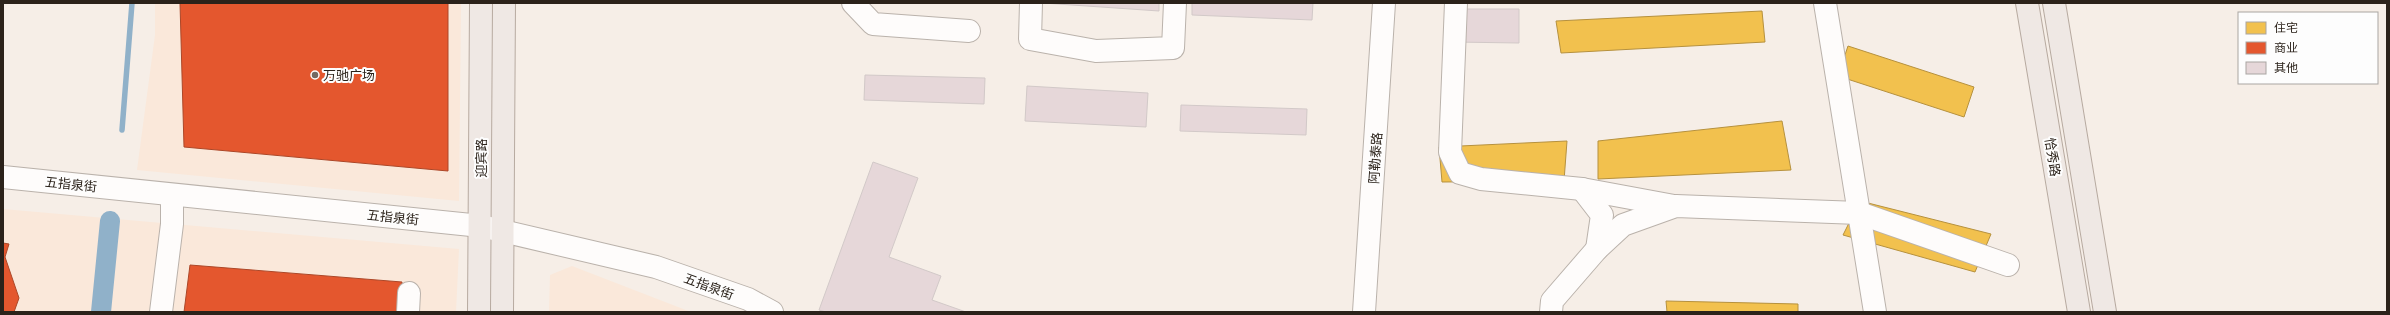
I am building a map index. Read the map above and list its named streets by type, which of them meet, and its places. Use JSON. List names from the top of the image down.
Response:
{
  "streets": {
    "main road": ["恰秀路", "迎宾路"],
    "street": ["阿勒泰路", "五指泉街"]
  },
  "crossings": [
    ["迎宾路", "五指泉街"]
  ],
  "places": ["万驰广场"],
  "legend": ["住宅", "商业", "其他"]
}
